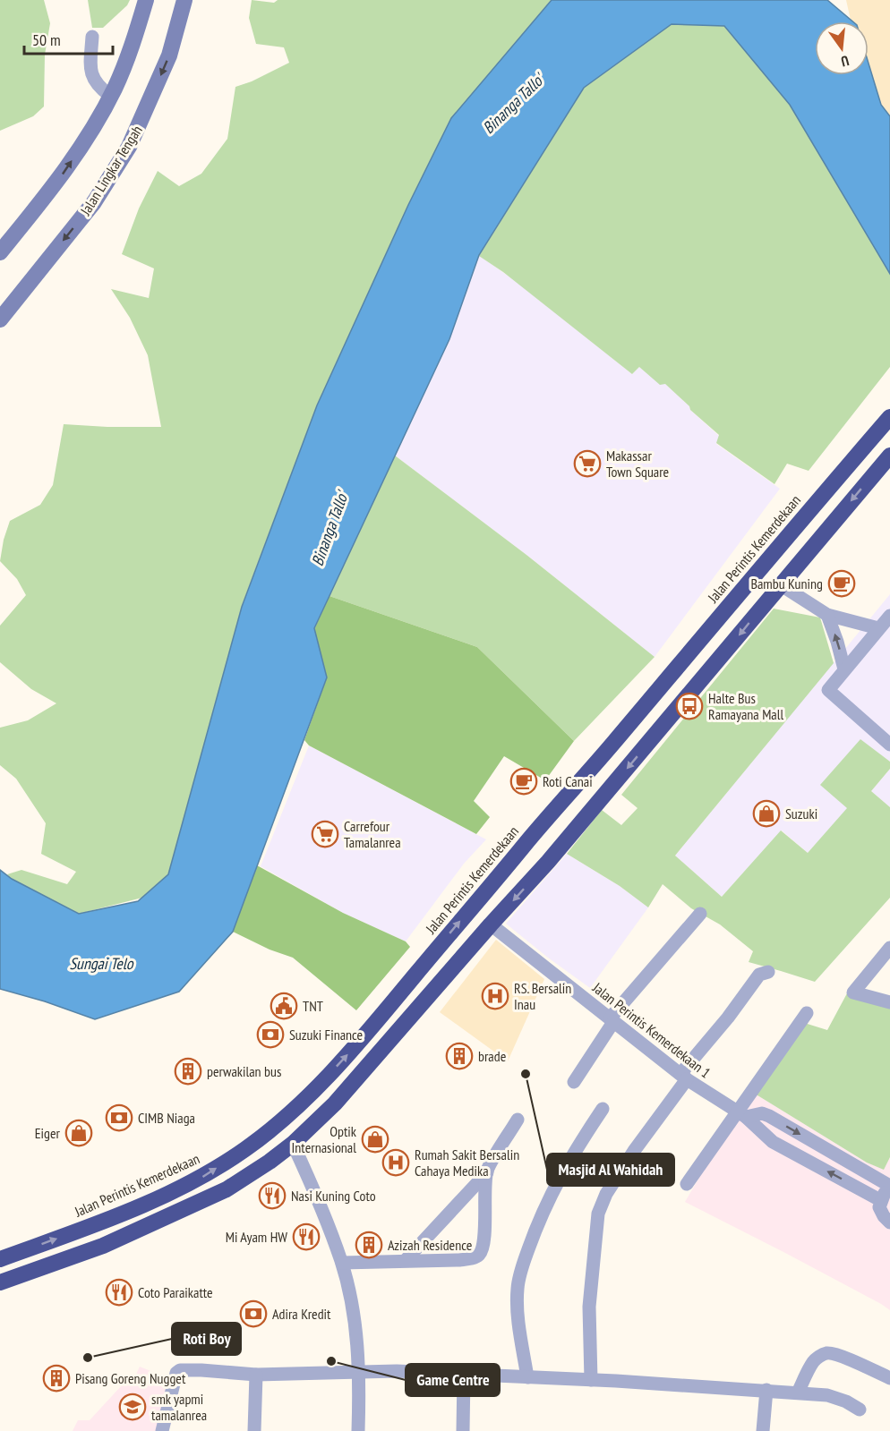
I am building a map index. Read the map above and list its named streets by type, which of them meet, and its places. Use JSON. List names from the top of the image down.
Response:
{
  "streets": {
    "highway": ["Jalan Perintis Kemerdekaan"],
    "main road": ["Jalan Lingkar Tengah"],
    "street": ["Jalan Perintis Kemerdekaan 1"]
  },
  "water": ["Binanga Tallo'", "Sungai Telo"],
  "places": {
    "supermarket": ["Makassar Town Square", "Carrefour Tamalanrea"],
    "cafe": ["Bambu Kuning", "Roti Canai"],
    "bus stop": ["Halte Bus Ramayana Mall"],
    "shop": ["Suzuki", "Eiger", "Optik Internasional"],
    "hospital": ["RS. Bersalin Inau", "Rumah Sakit Bersalin Cahaya Medika"],
    "public building": ["TNT"],
    "bank": ["Suzuki Finance", "CIMB Niaga", "Adira Kredit"],
    "building": [
      "brade",
      "perwakilan bus",
      "Azizah Residence",
      "Pisang Goreng Nugget"
    ],
    "other": ["Masjid Al Wahidah", "Roti Boy", "Game Centre"],
    "restaurant": ["Nasi Kuning Coto", "Mi Ayam HW", "Coto Paraikatte"],
    "school or university": ["smk yapmi tamalanrea"]
  },
  "scale_bar": "50 m",
  "north": "bottom"
}
